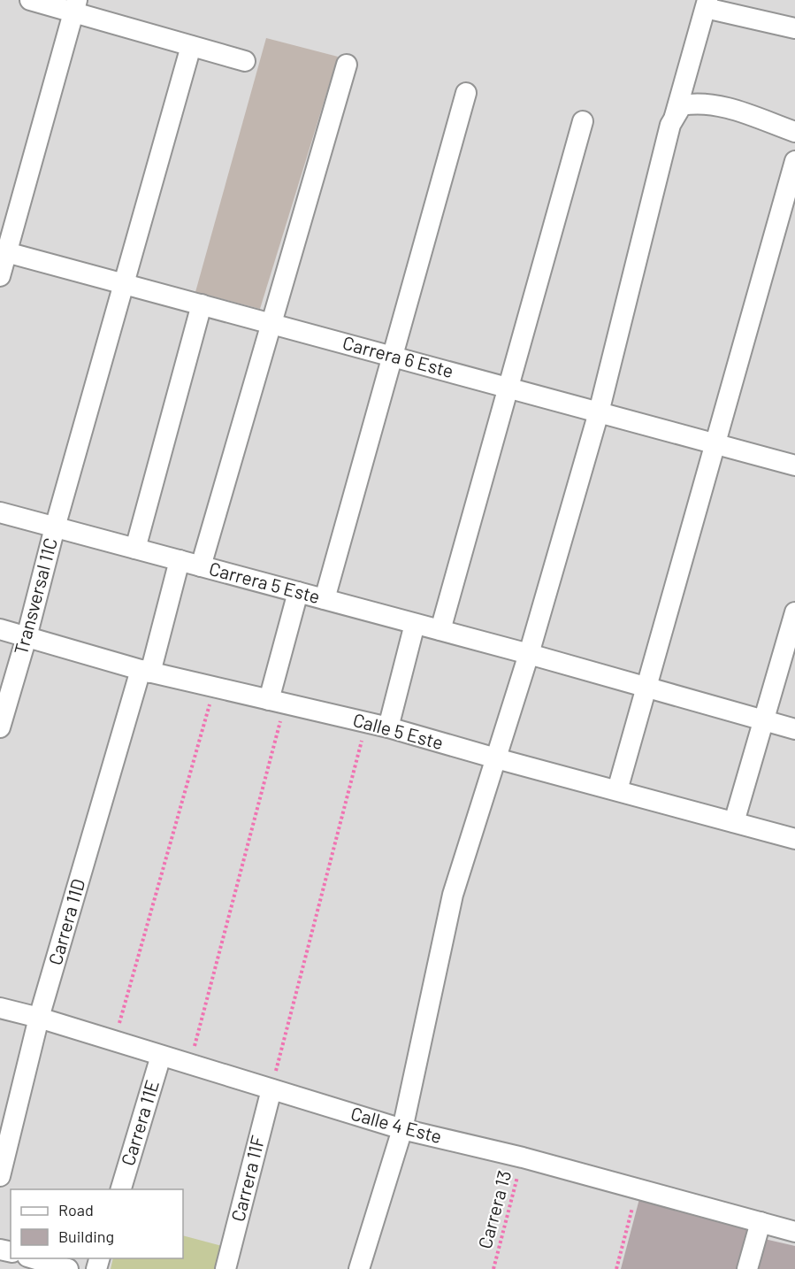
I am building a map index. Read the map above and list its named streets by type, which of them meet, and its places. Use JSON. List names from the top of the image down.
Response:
{
  "streets": {
    "street": [
      "Carrera 6 Este",
      "Carrera 5 Este",
      "Transversal 11C",
      "Calle 5 Este",
      "Carrera 11D",
      "Carrera 11E",
      "Calle 4 Este",
      "Carrera 11F"
    ],
    "path": ["Carrera 13"]
  },
  "crossings": [
    ["Carrera 6 Este", "Transversal 11C"],
    ["Carrera 5 Este", "Transversal 11C"],
    ["Carrera 5 Este", "Carrera 11D"],
    ["Transversal 11C", "Calle 5 Este"],
    ["Calle 5 Este", "Carrera 11D"],
    ["Carrera 11D", "Calle 4 Este"],
    ["Carrera 11E", "Calle 4 Este"],
    ["Calle 4 Este", "Carrera 11F"],
    ["Calle 4 Este", "Carrera 13"]
  ],
  "legend": ["Road", "Building"]
}
